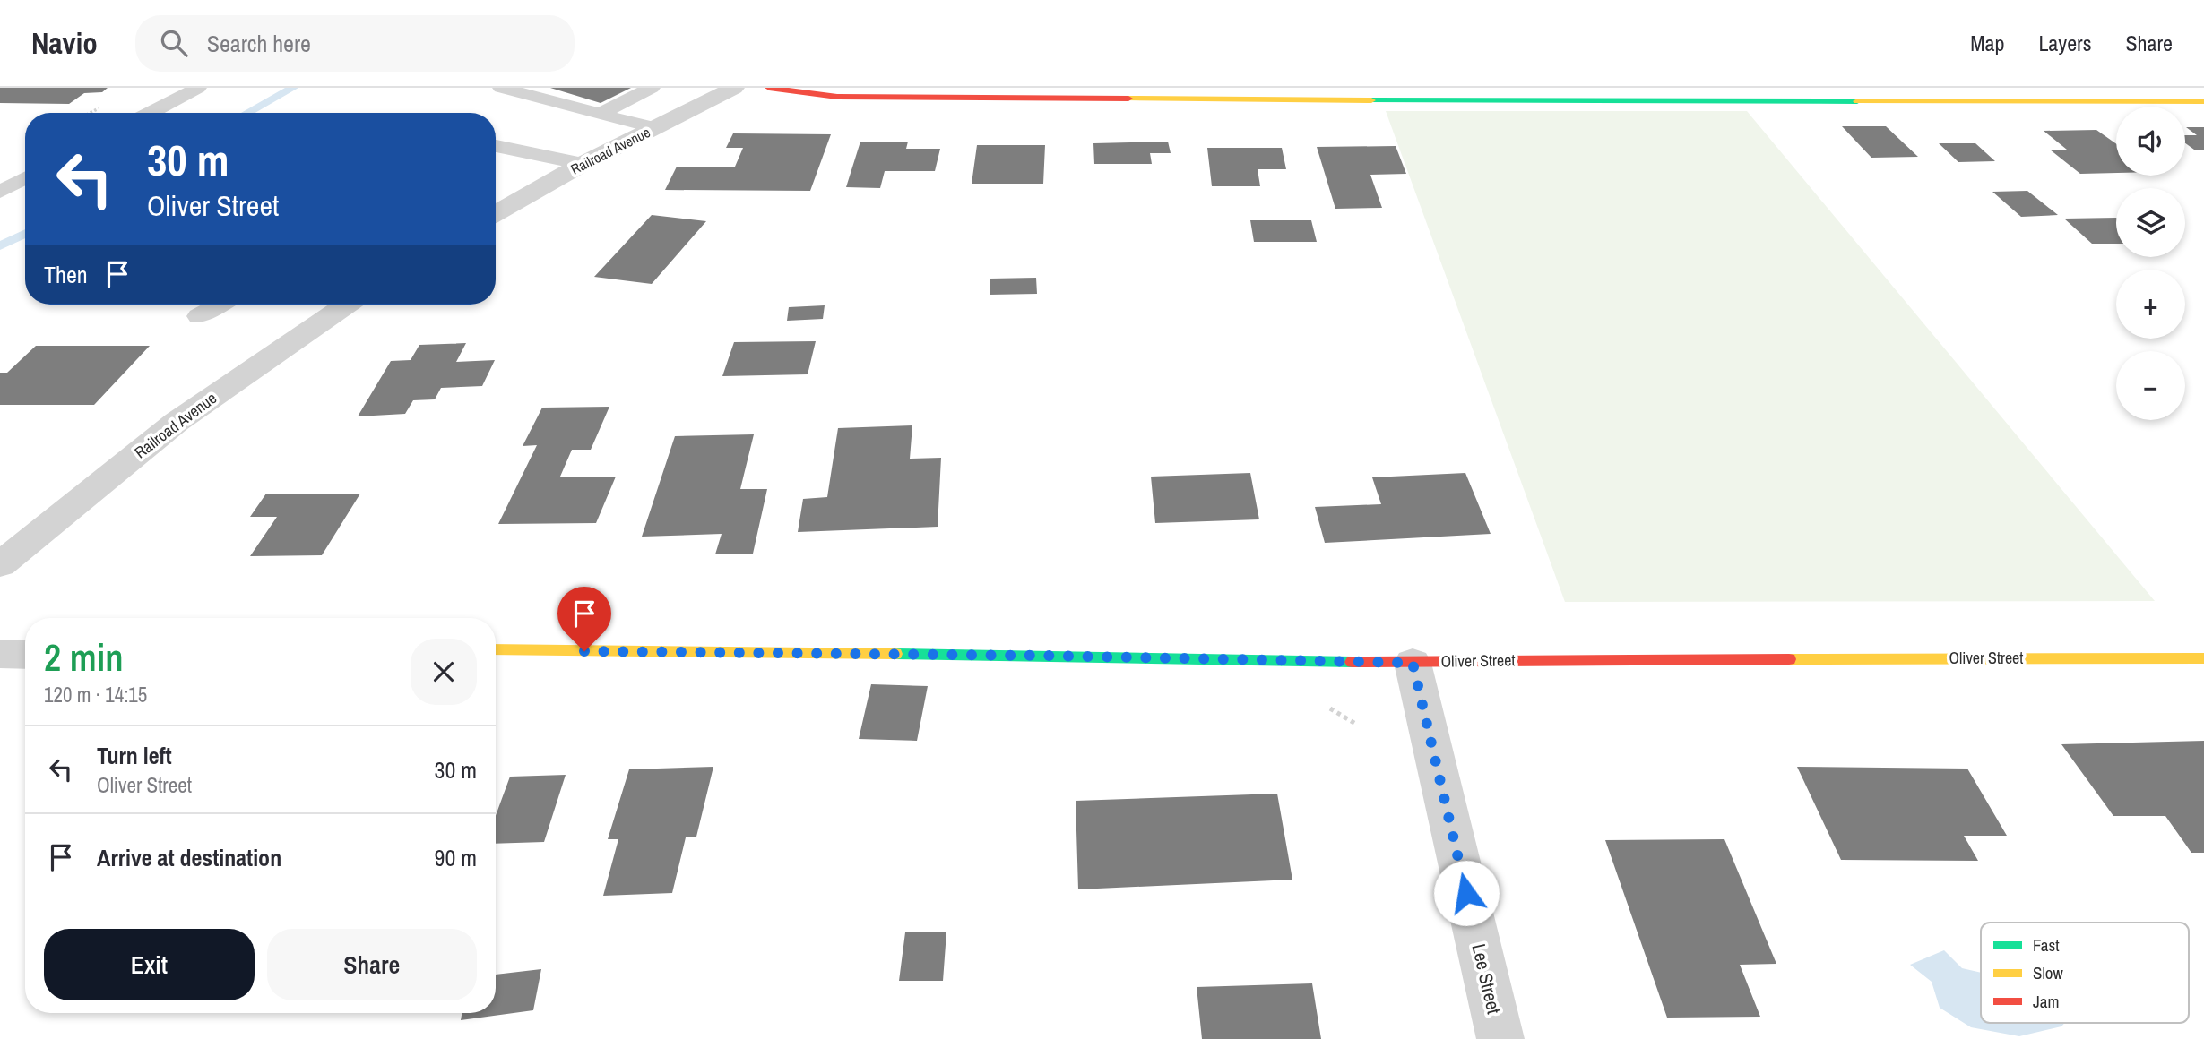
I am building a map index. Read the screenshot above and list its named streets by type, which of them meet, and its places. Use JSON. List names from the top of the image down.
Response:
{
  "streets": {
    "street": ["Railroad Avenue", "Oliver Street", "Lee Street"]
  },
  "crossings": [
    ["Oliver Street", "Lee Street"]
  ],
  "legend": ["Fast", "Slow", "Jam"],
  "page": {
    "header": "Navio",
    "search": "Search here",
    "nav": ["Map", "Layers", "Share"],
    "map_buttons": ["+", "−"],
    "turn": ["30 m", "Oliver Street"],
    "then": "Then",
    "heading": ["2 min", "120 m · 14:15"],
    "list": [
      {
        "name": "Turn left",
        "note": "Oliver Street",
        "value": "30 m"
      },
      {
        "name": "Arrive at destination",
        "value": "90 m"
      }
    ],
    "buttons": ["Exit", "Share"]
  }
}
